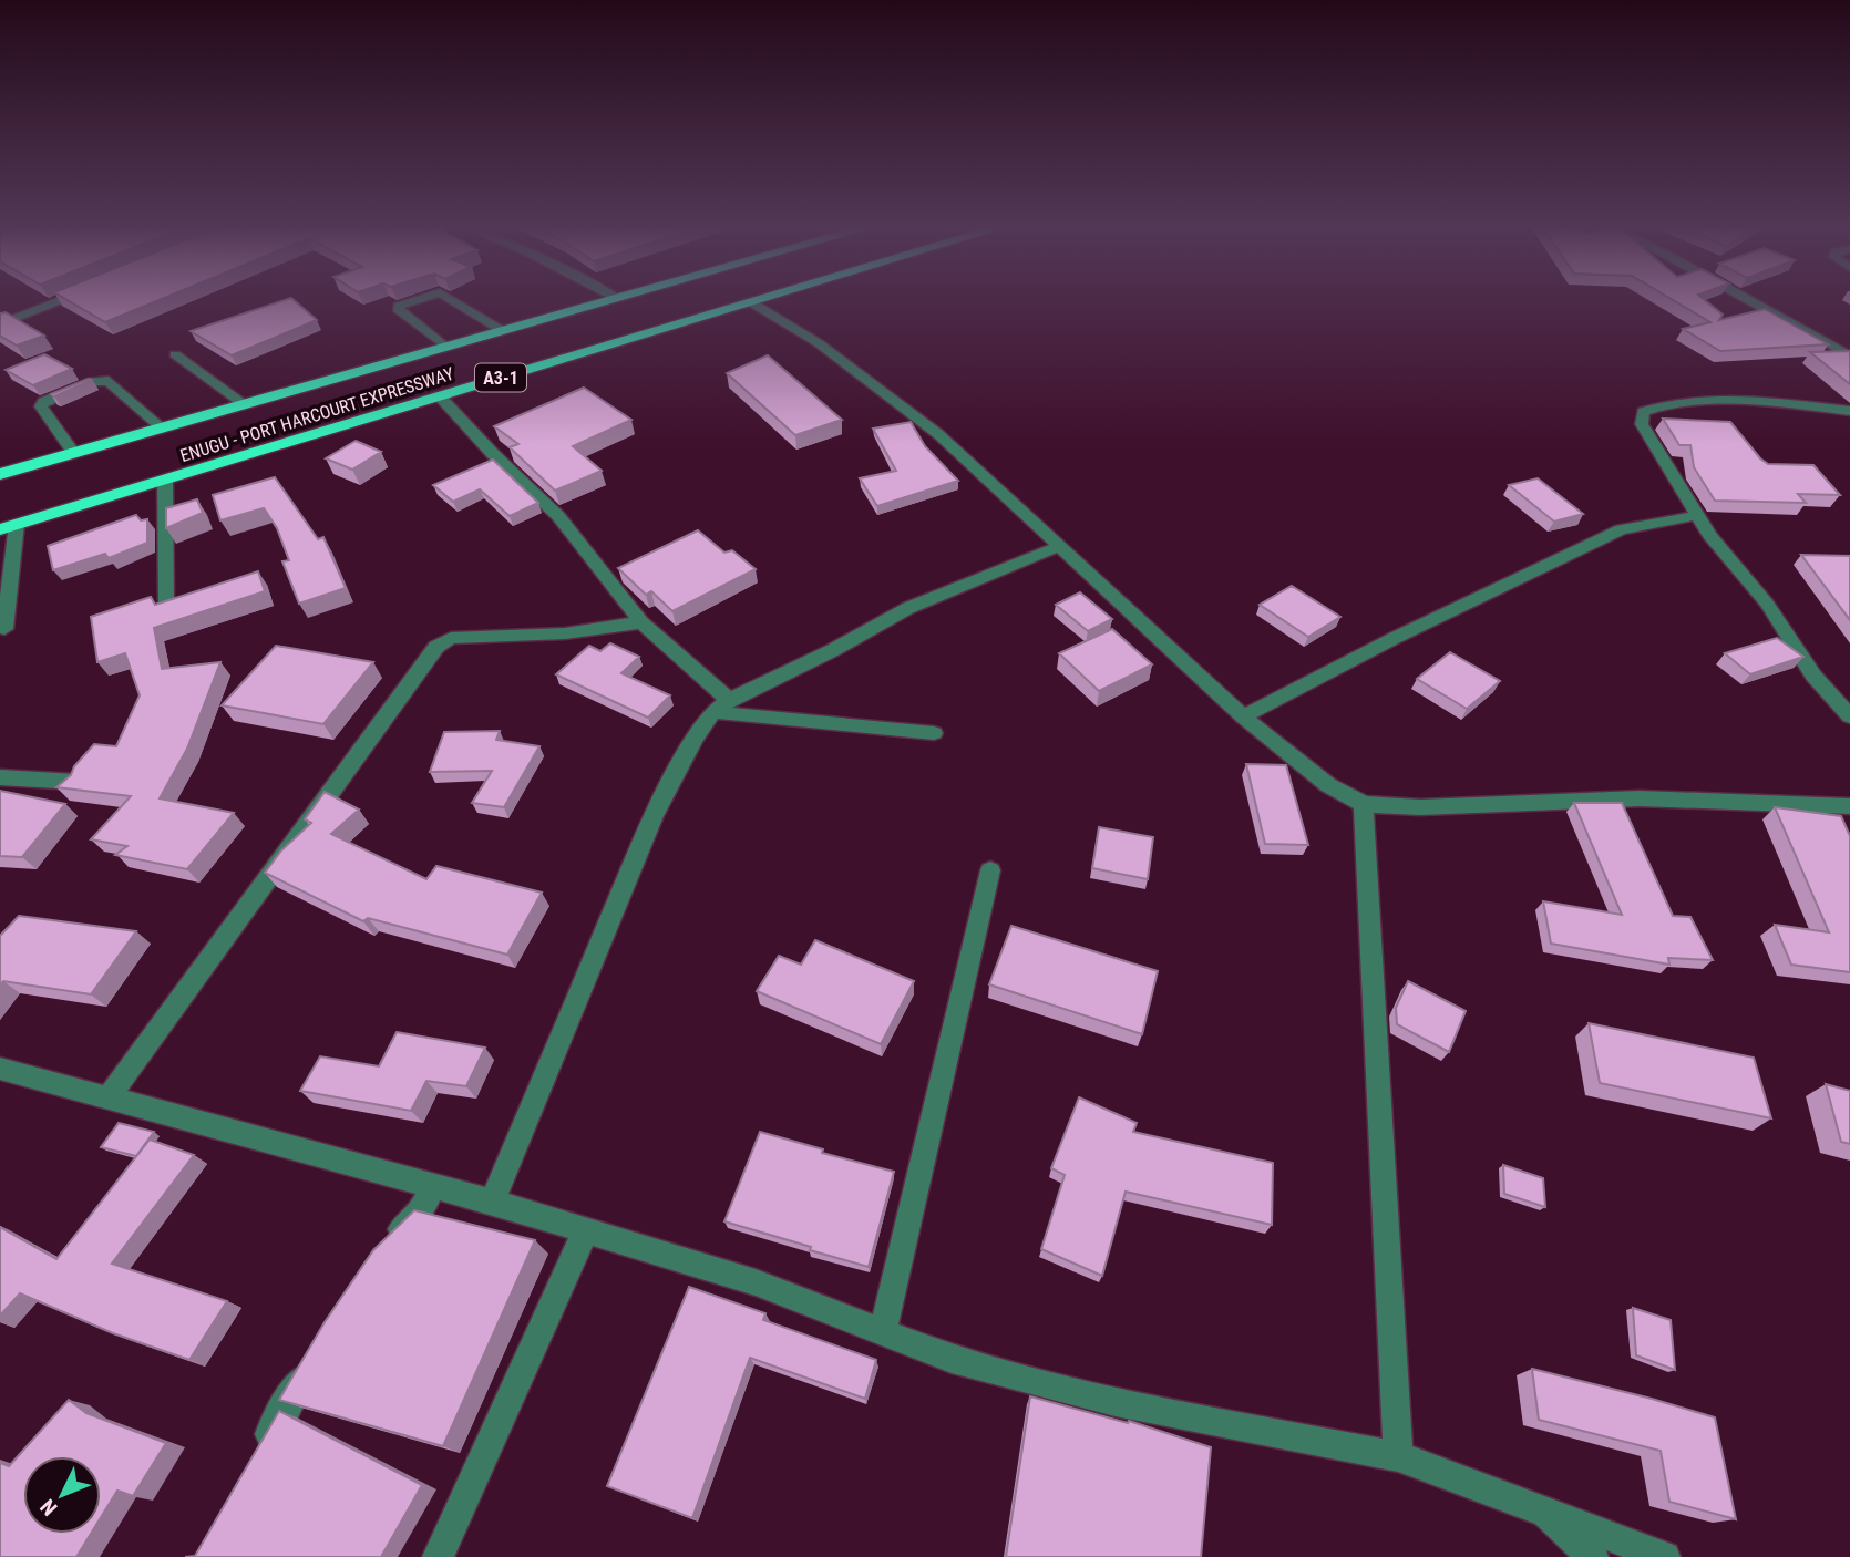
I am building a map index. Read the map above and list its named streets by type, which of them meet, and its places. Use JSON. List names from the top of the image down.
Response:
{
  "streets": {
    "highway": ["A3-1", "ENUGU - PORT HARCOURT EXPRESSWAY"]
  },
  "north": "bottom left"
}
